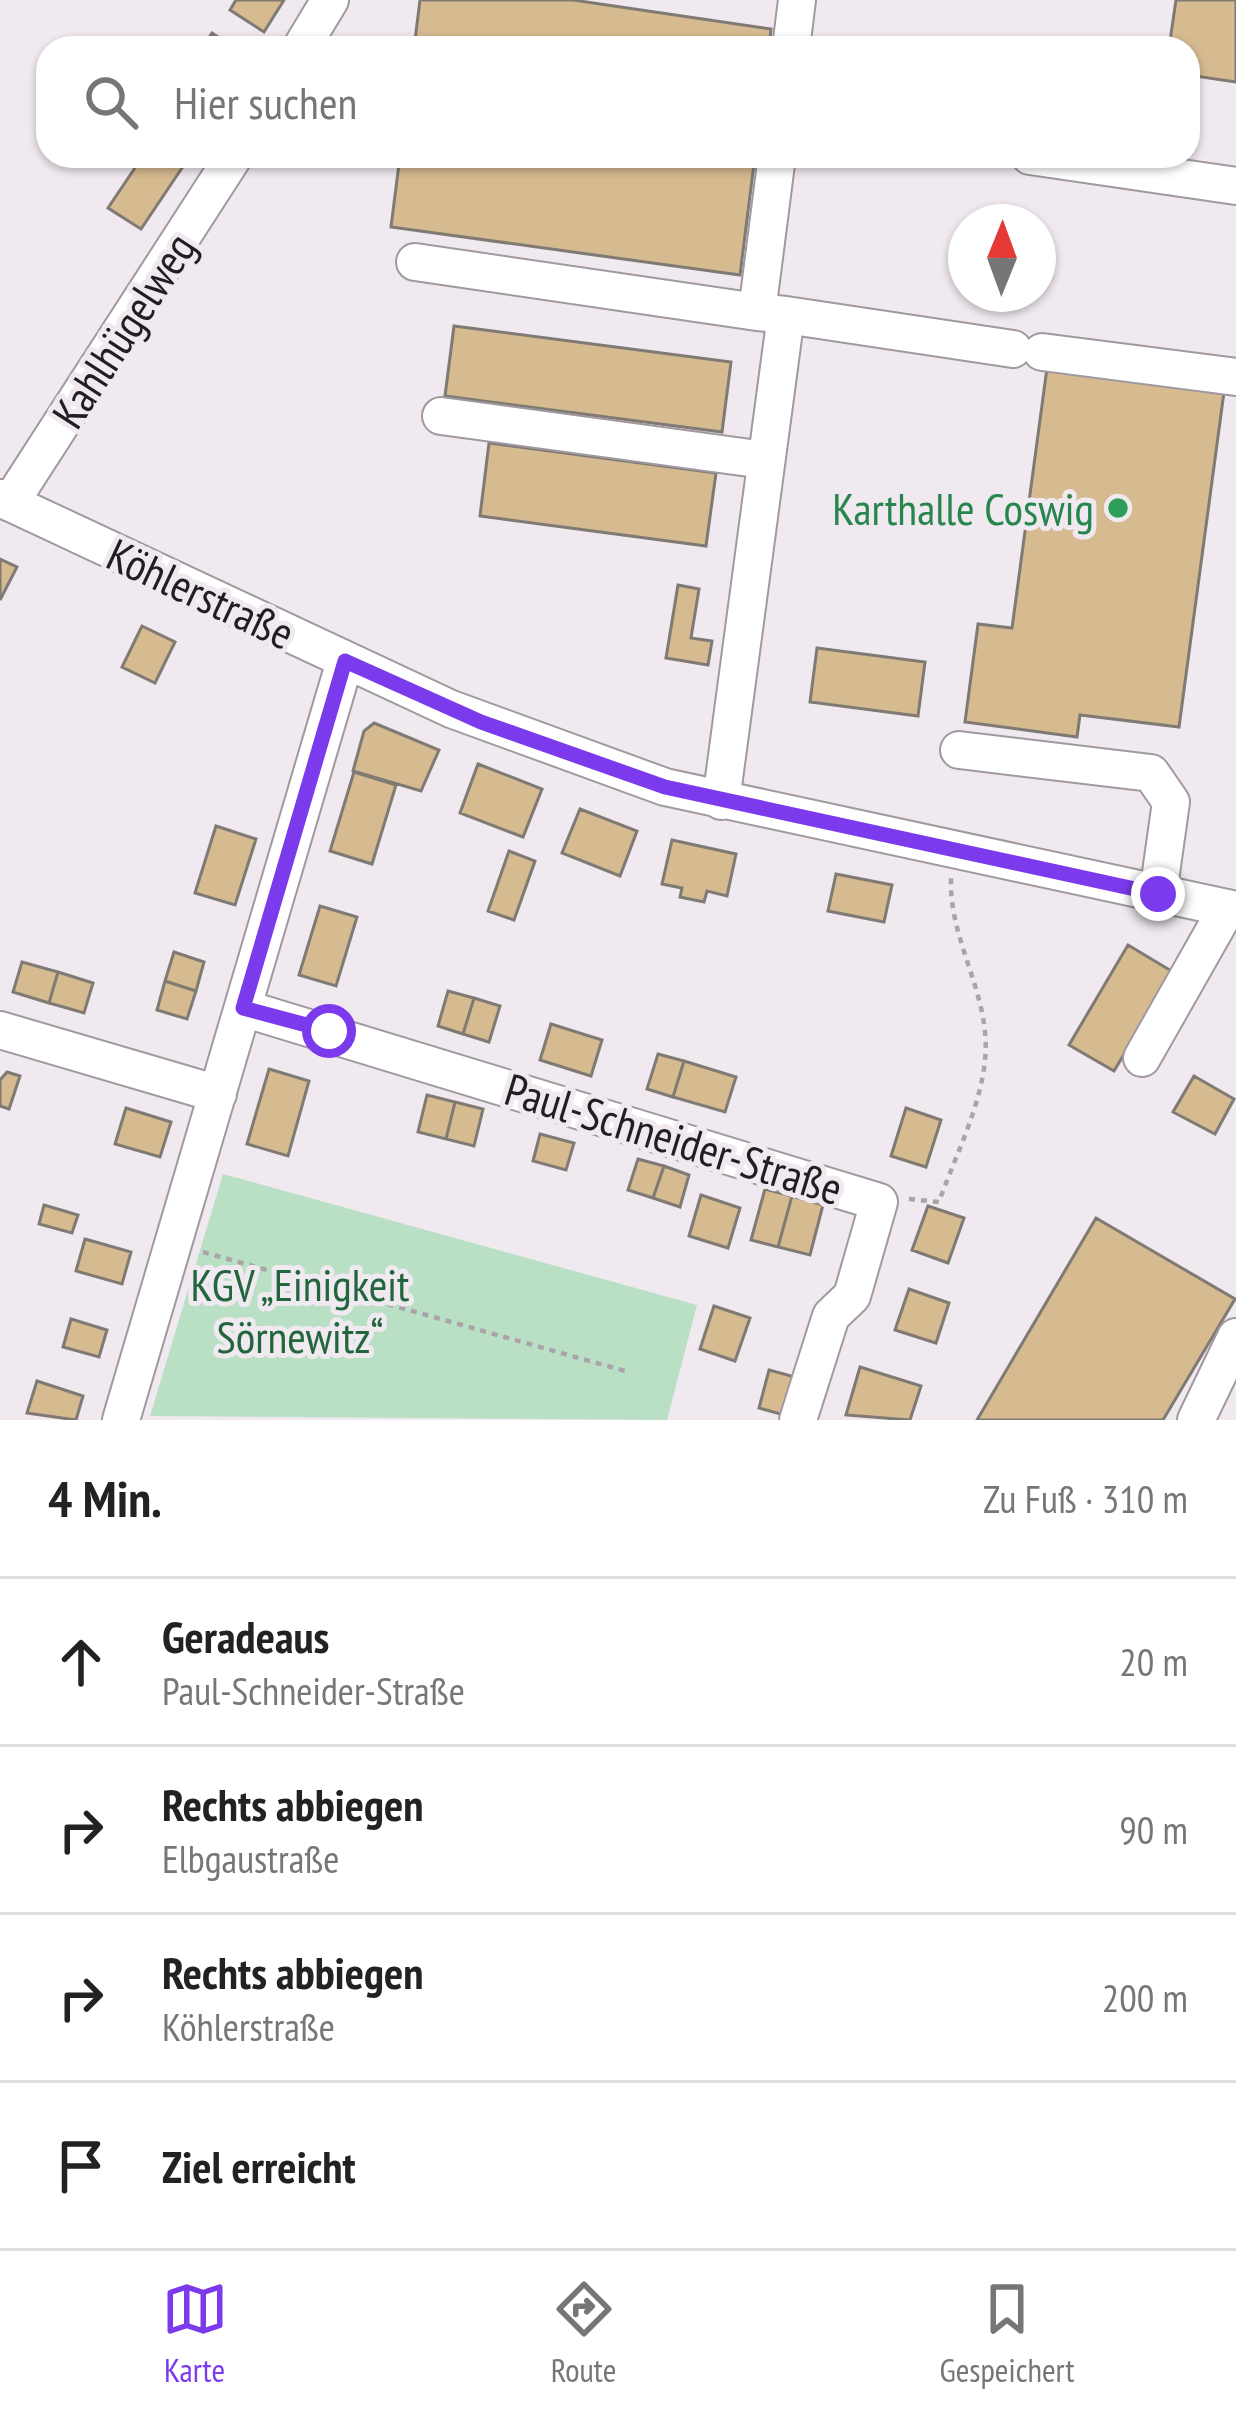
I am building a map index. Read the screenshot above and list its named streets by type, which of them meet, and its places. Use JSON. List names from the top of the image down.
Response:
{
  "streets": {
    "street": ["Kahlhügelweg", "Köhlerstraße", "Paul-Schneider-Straße"]
  },
  "crossings": [
    ["Kahlhügelweg", "Köhlerstraße"]
  ],
  "parks": ["KGV „Einigkeit Sörnewitz“"],
  "places": ["Karthalle Coswig"],
  "north": "top",
  "page": {
    "search": "Hier suchen",
    "heading": ["4 Min.", "Zu Fuß · 310 m"],
    "list": [
      ["Geradeaus", "Paul-Schneider-Straße", "20 m"],
      ["Rechts abbiegen", "Elbgaustraße", "90 m"],
      ["Rechts abbiegen", "Köhlerstraße", "200 m"],
      "Ziel erreicht"
    ],
    "nav": ["Karte", "Route", "Gespeichert"]
  }
}
